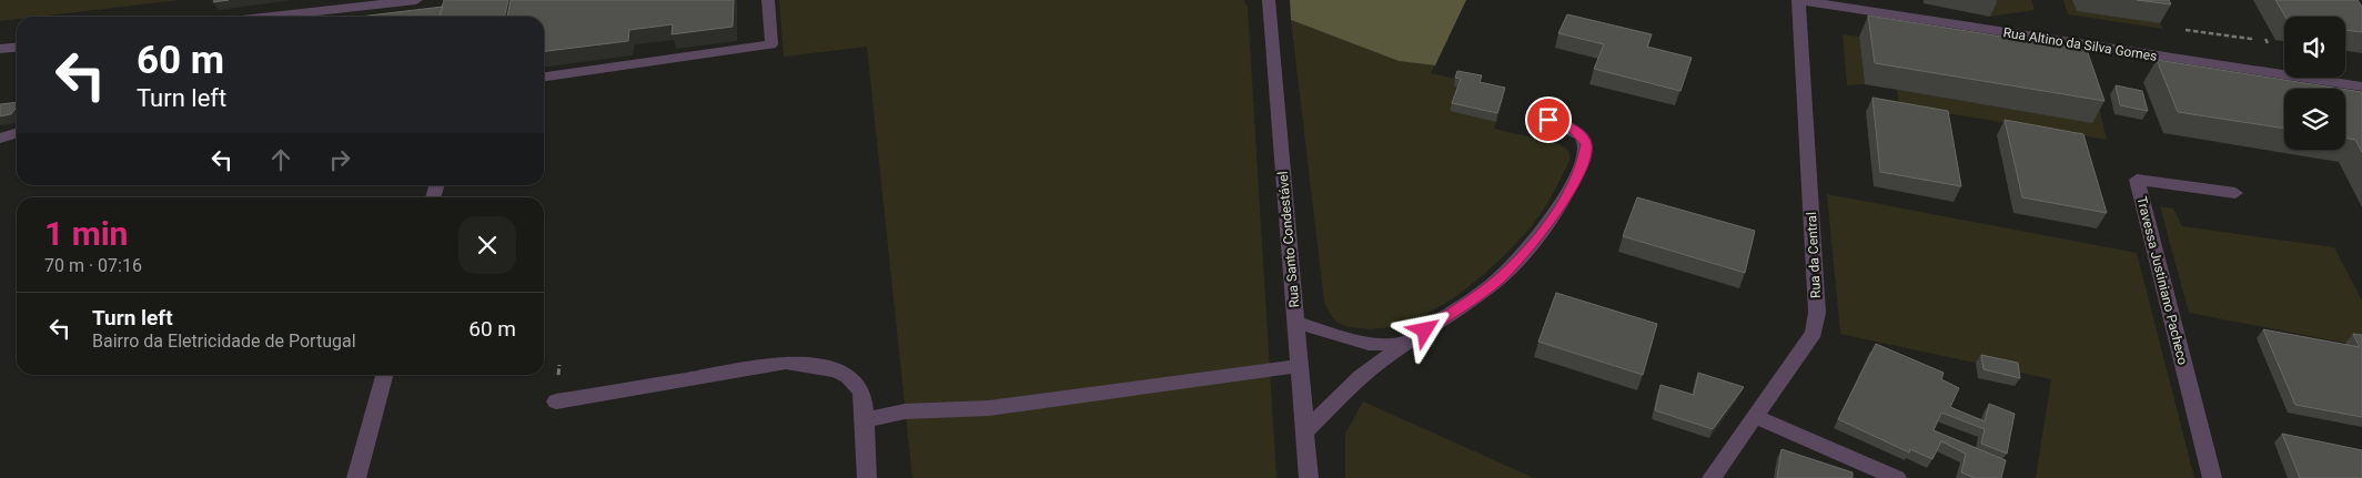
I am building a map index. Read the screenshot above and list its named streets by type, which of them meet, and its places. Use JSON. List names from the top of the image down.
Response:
{
  "streets": {
    "street": [
      "Rua Altino da Silva Gomes",
      "Rua Santo Condestável",
      "Rua da Central",
      "Travessa Justiniano Pacheco"
    ]
  },
  "crossings": [
    ["Rua Altino da Silva Gomes", "Rua da Central"]
  ],
  "page": {
    "turn": ["60 m", "Turn left"],
    "heading": ["1 min", "70 m · 07:16"],
    "list": [
      {
        "name": "Turn left",
        "note": "Bairro da Eletricidade de Portugal",
        "value": "60 m"
      }
    ]
  }
}
